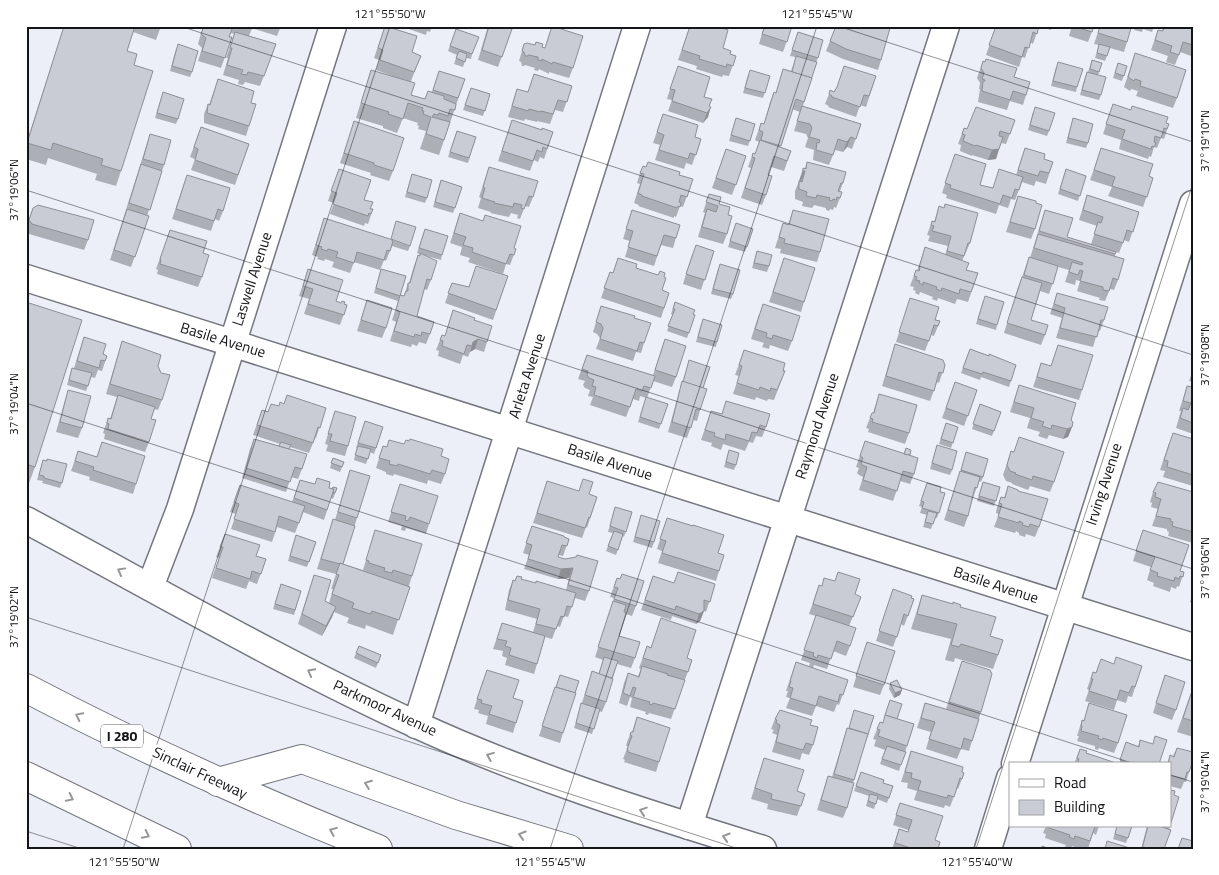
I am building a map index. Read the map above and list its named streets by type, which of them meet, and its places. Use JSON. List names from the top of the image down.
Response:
{
  "streets": {
    "highway": ["I 280", "Sinclair Freeway"],
    "street": [
      "Laswell Avenue",
      "Basile Avenue",
      "Arleta Avenue",
      "Raymond Avenue",
      "Irving Avenue",
      "Parkmoor Avenue"
    ]
  },
  "crossings": [
    ["Laswell Avenue", "Basile Avenue"],
    ["Laswell Avenue", "Parkmoor Avenue"],
    ["Basile Avenue", "Arleta Avenue"],
    ["Basile Avenue", "Raymond Avenue"],
    ["Basile Avenue", "Irving Avenue"],
    ["Arleta Avenue", "Parkmoor Avenue"],
    ["Raymond Avenue", "Parkmoor Avenue"]
  ],
  "one_way": ["Parkmoor Avenue"],
  "legend": ["Road", "Building"],
  "coordinates": [
    "121°55'50\"W",
    "121°55'45\"W",
    "37°19'10\"N",
    "37°19'06\"N",
    "37°19'08\"N",
    "37°19'04\"N",
    "37°19'02\"N",
    "121°55'40\"W"
  ]
}
